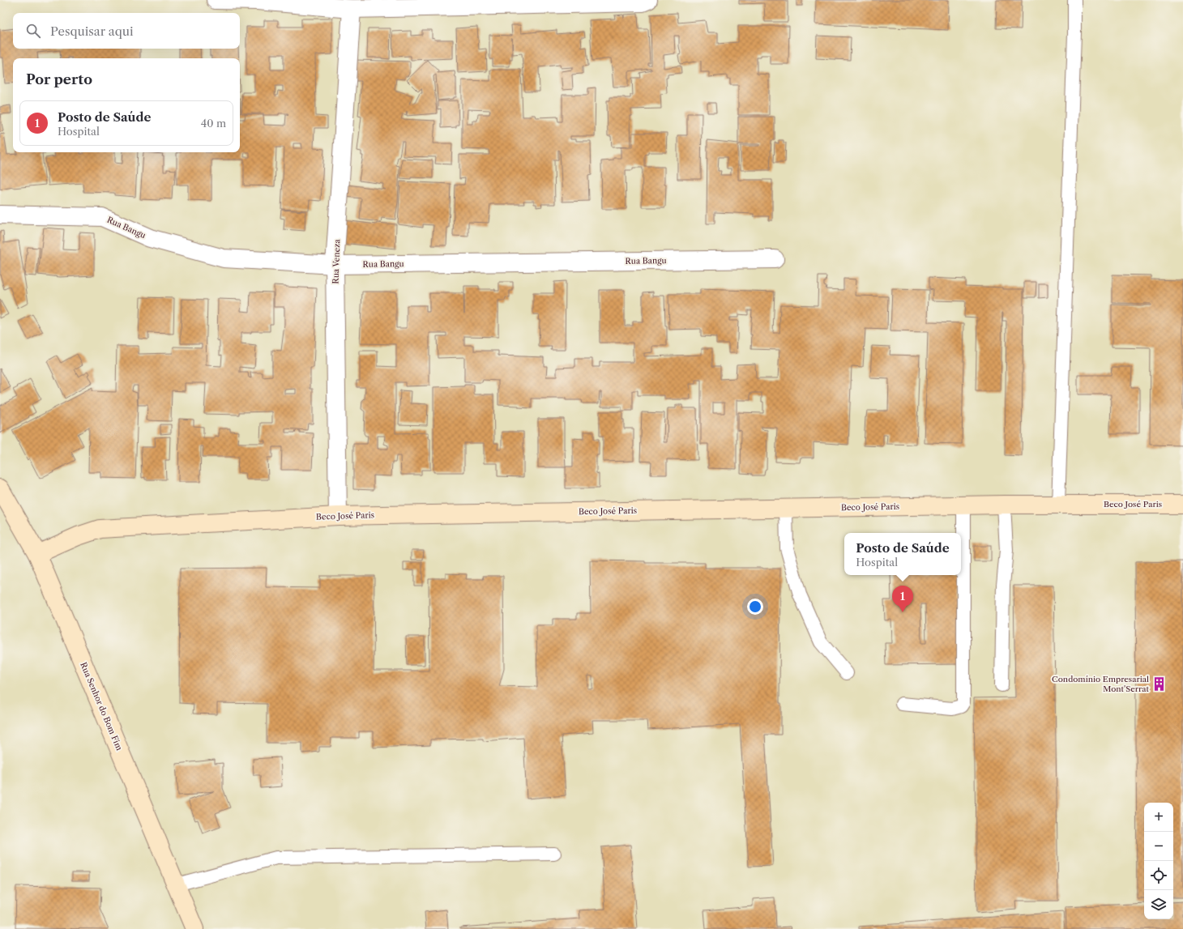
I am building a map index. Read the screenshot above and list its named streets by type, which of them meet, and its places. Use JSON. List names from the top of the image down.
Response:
{
  "streets": {
    "street": [
      "Rua Bangu",
      "Rua Veneza",
      "Beco José Paris",
      "Rua Senhor do Bom Fim"
    ]
  },
  "crossings": [
    ["Rua Bangu", "Rua Veneza"],
    ["Rua Veneza", "Beco José Paris"],
    ["Beco José Paris", "Rua Senhor do Bom Fim"]
  ],
  "places": {
    "building": ["Condomínio Empresarial Mont'Serrat"]
  },
  "page": {
    "search": "Pesquisar aqui",
    "heading": "Por perto",
    "list": [
      {
        "mark": "1",
        "name": "Posto de Saúde",
        "note": "Hospital",
        "value": "40 m"
      }
    ],
    "popup": ["Posto de Saúde", "Hospital"],
    "pins": "1",
    "map_buttons": ["+", "−"]
  }
}
